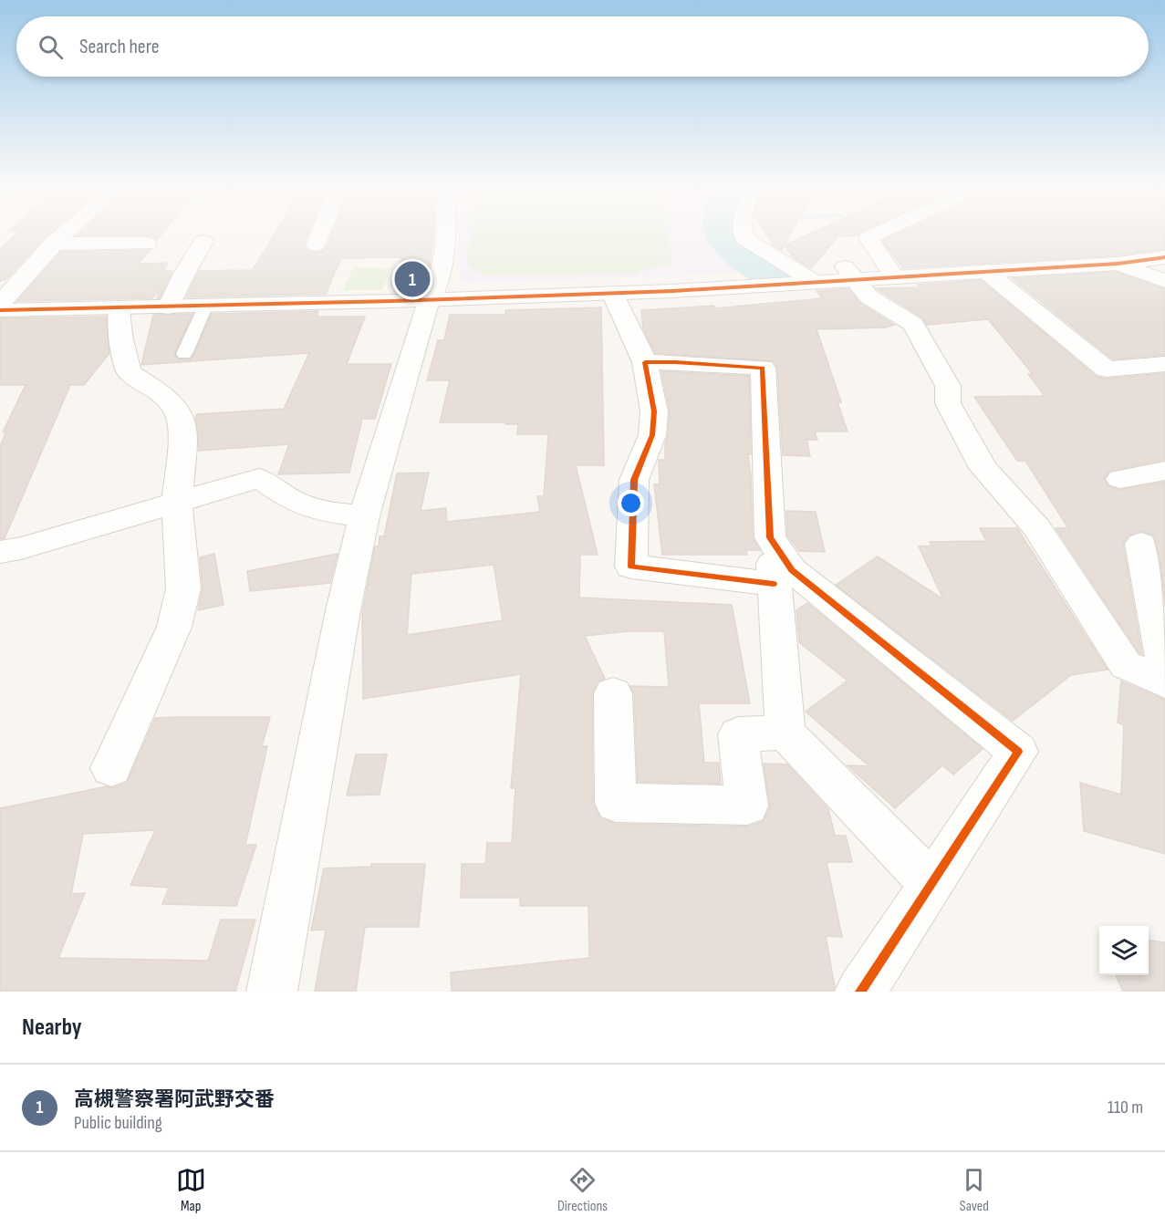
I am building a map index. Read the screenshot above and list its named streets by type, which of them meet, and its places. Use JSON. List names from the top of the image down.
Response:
{
  "page": {
    "search": "Search here",
    "pins": "1",
    "heading": "Nearby",
    "list": [
      {
        "mark": "1",
        "name": "高槻警察署阿武野交番",
        "note": "Public building",
        "value": "110 m"
      }
    ],
    "nav": ["Map", "Directions", "Saved"]
  }
}
